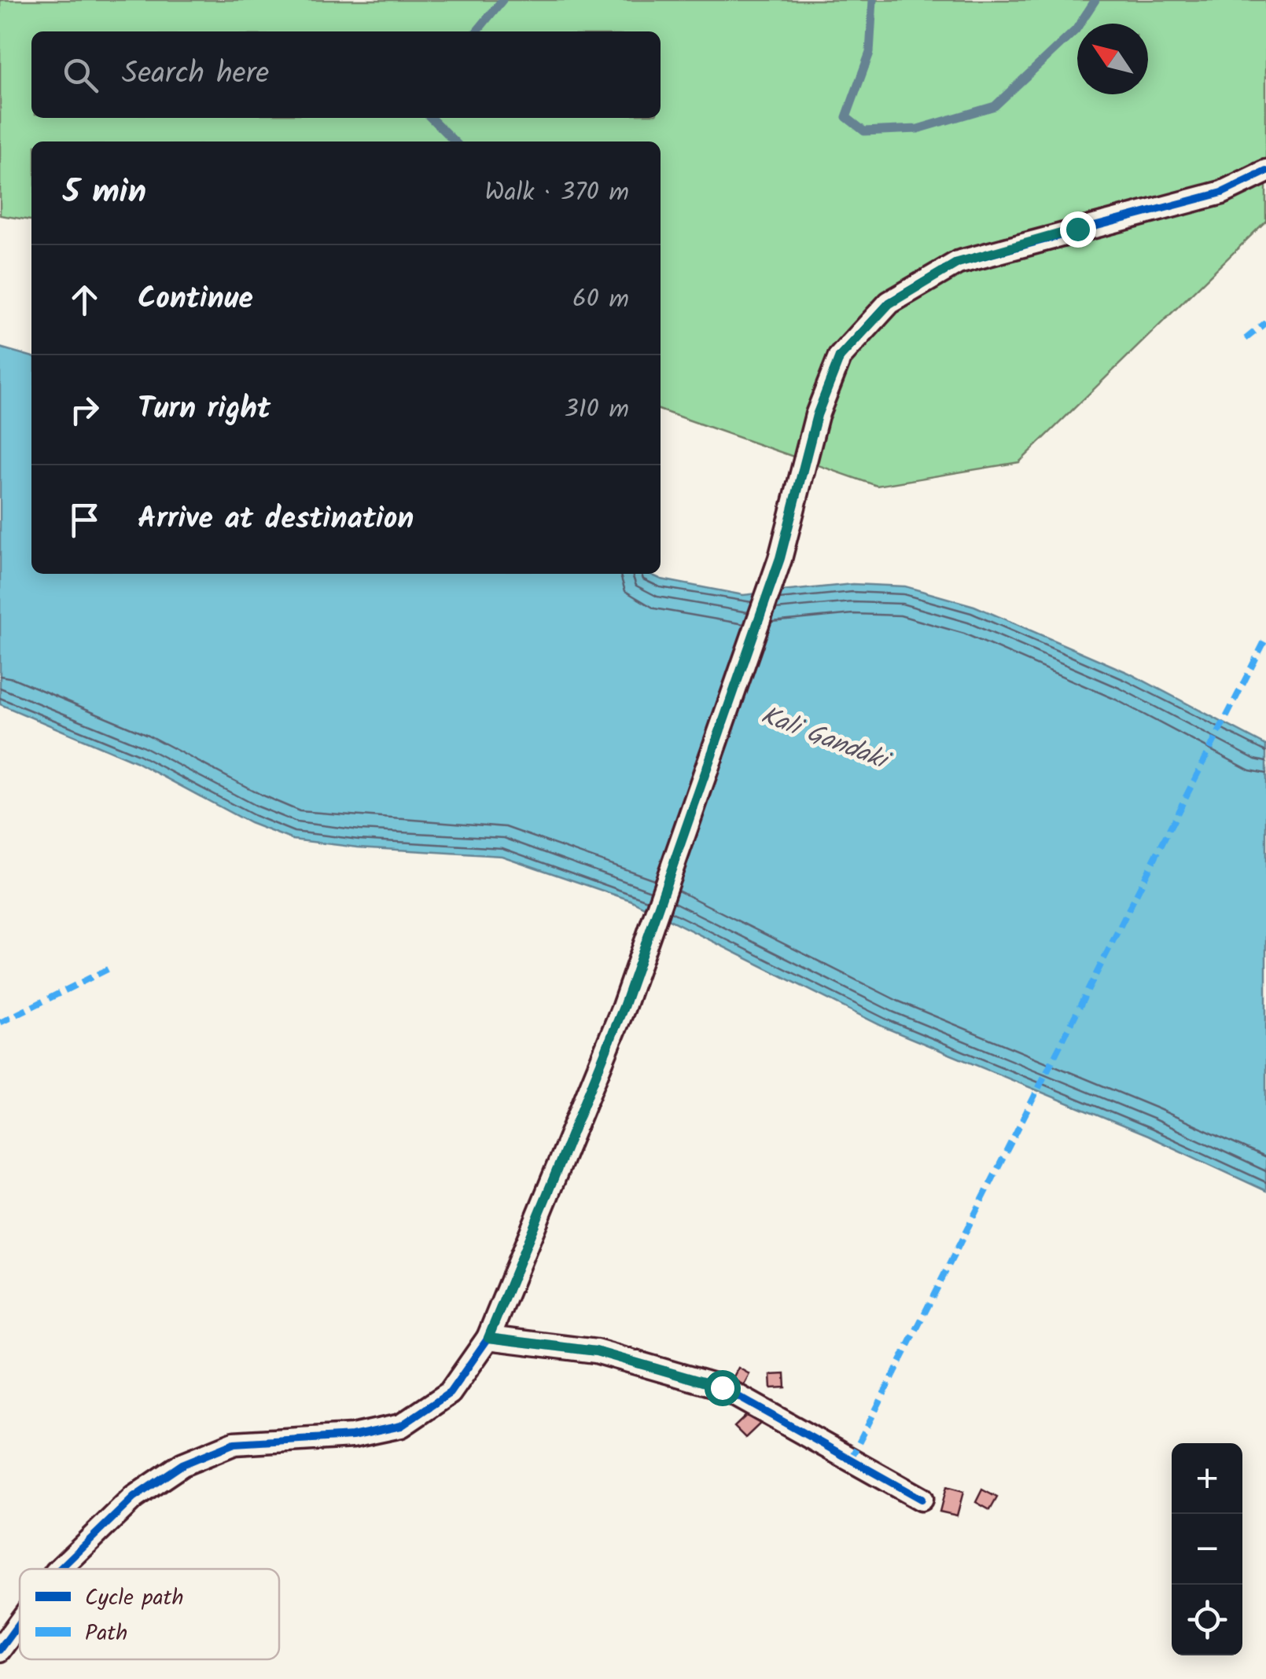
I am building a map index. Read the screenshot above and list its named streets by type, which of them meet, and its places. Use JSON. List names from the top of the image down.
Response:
{
  "water": ["Kali Gandaki"],
  "legend": ["Cycle path", "Path"],
  "north": "top left",
  "page": {
    "search": "Search here",
    "heading": ["5 min", "Walk · 370 m"],
    "list": [
      ["Continue", "60 m"],
      ["Turn right", "310 m"],
      "Arrive at destination"
    ],
    "map_buttons": ["+", "−"]
  }
}
